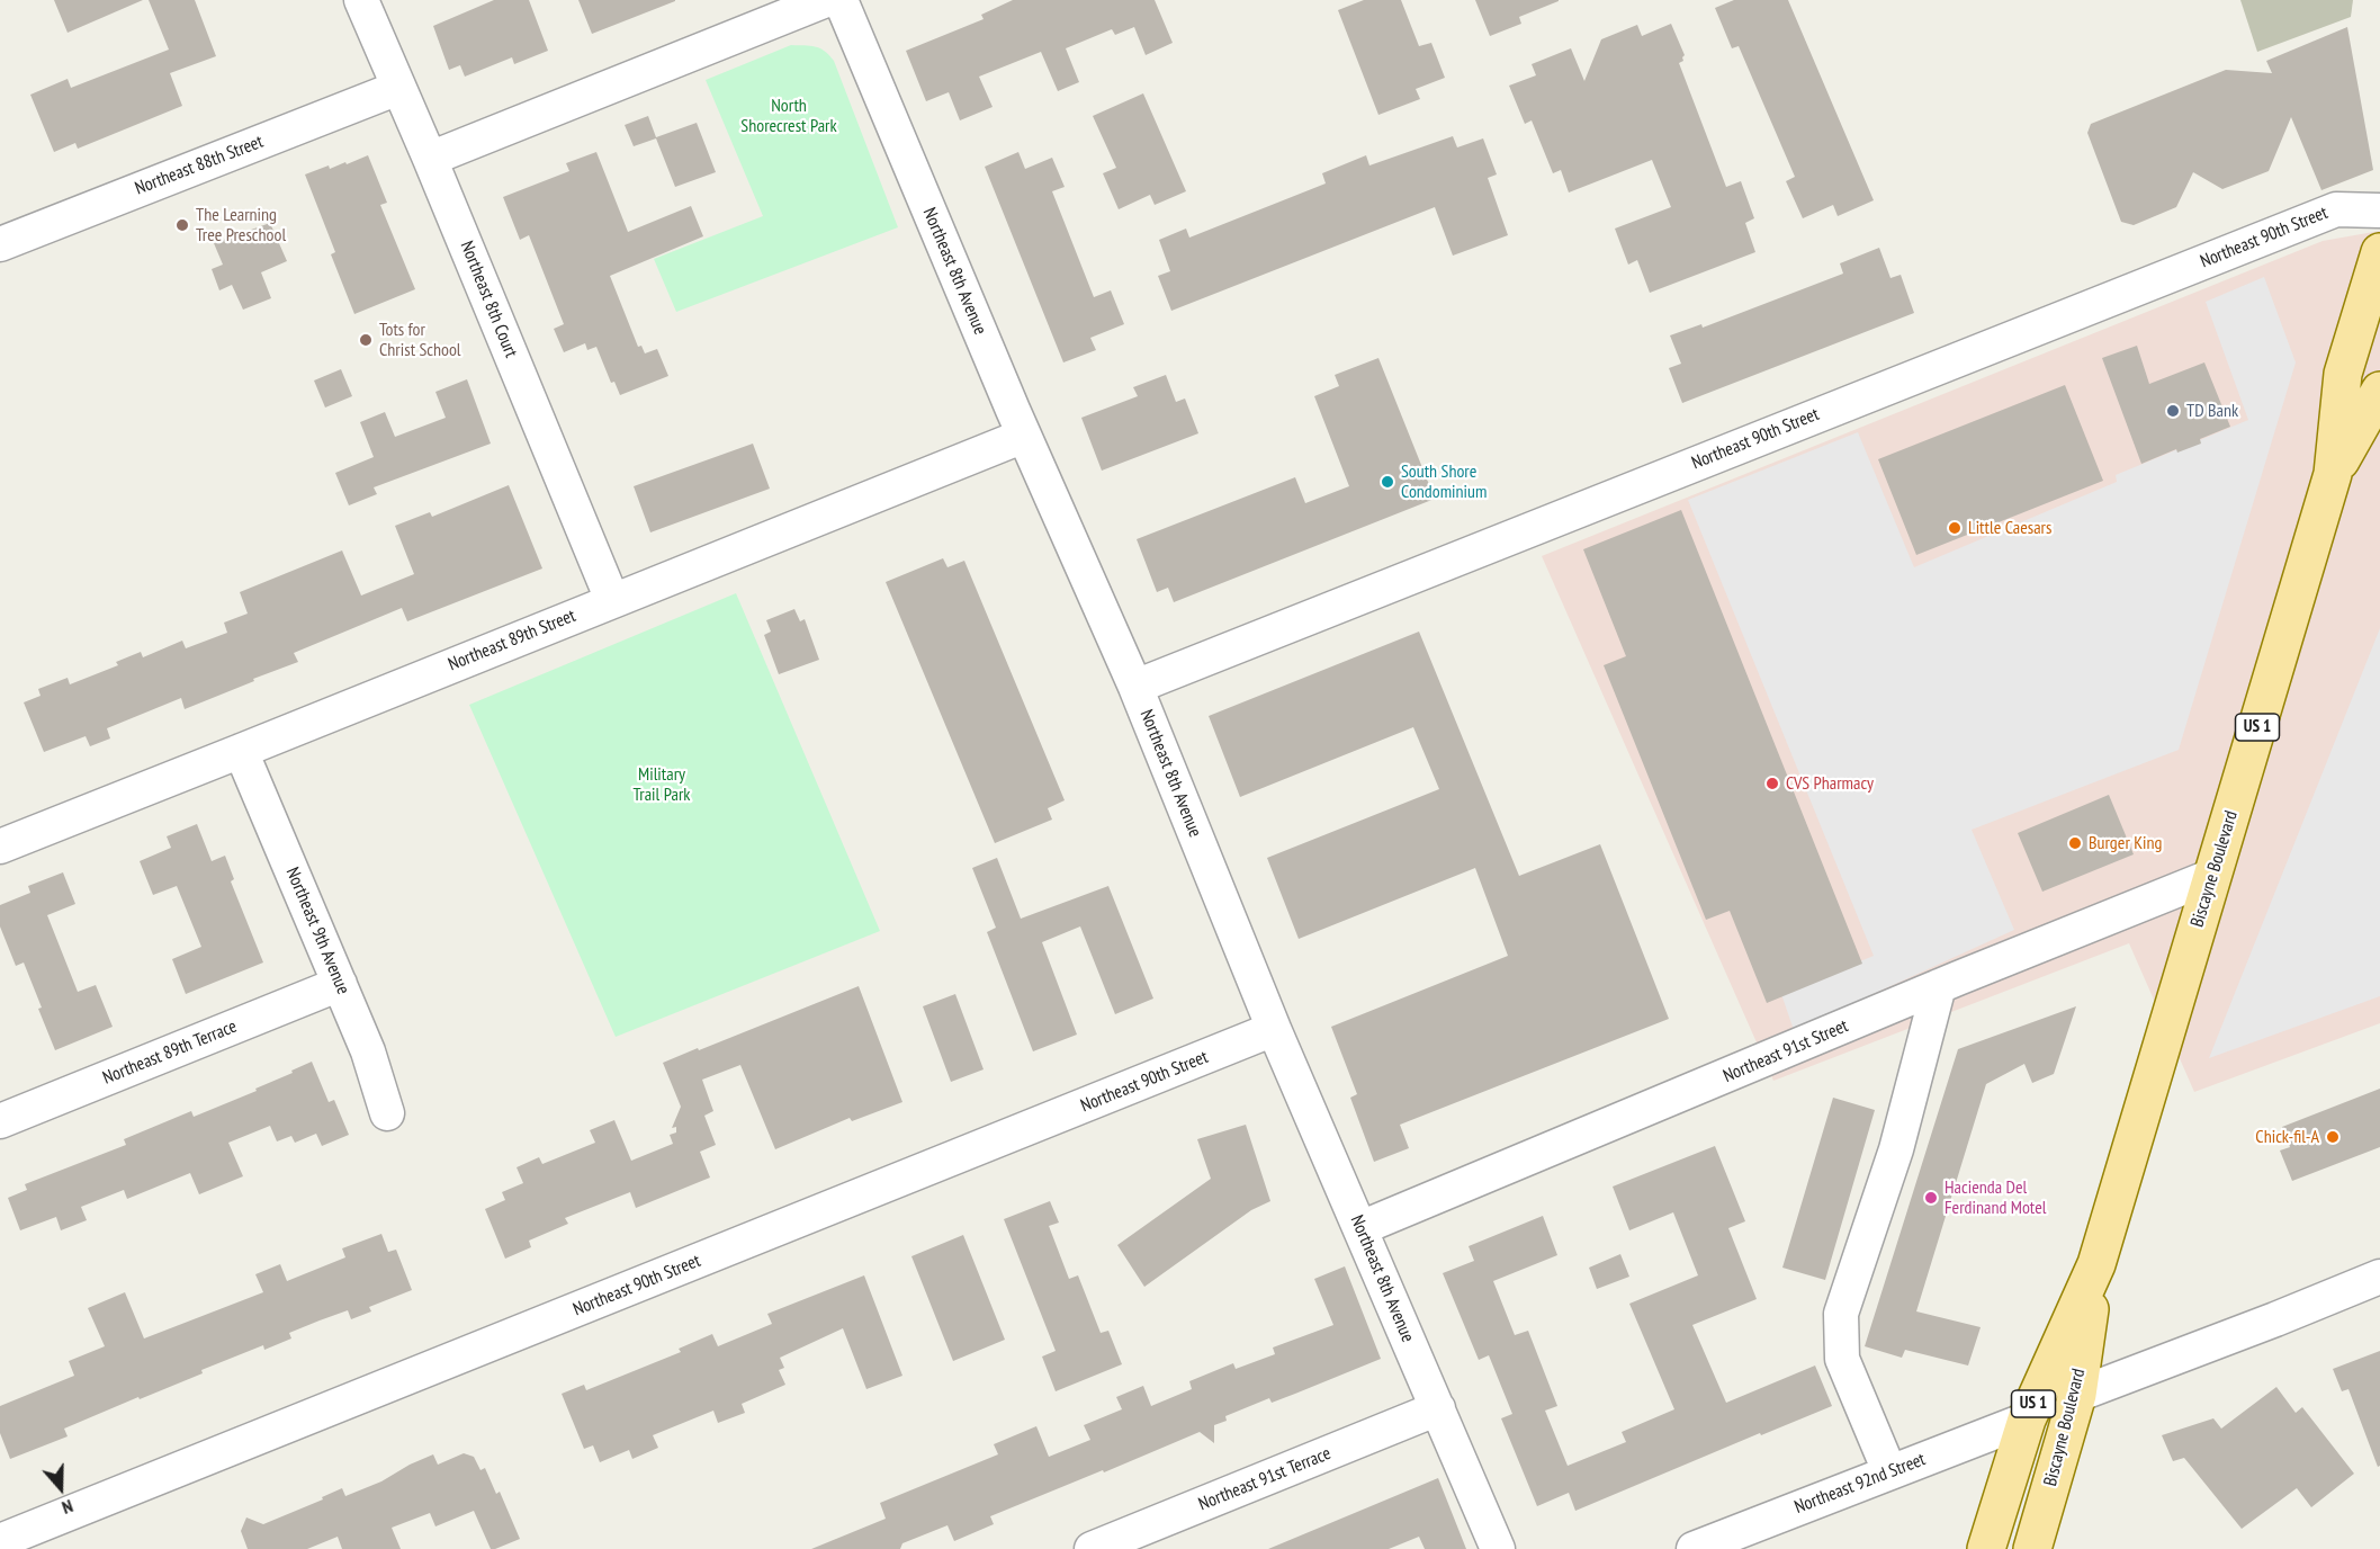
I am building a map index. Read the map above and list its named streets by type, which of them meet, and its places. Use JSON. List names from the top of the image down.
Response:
{
  "streets": {
    "main road": ["US 1", "Biscayne Boulevard"],
    "street": [
      "Northeast 88th Street",
      "Northeast 90th Street",
      "Northeast 8th Avenue",
      "Northeast 8th Court",
      "Northeast 89th Street",
      "Northeast 9th Avenue",
      "Northeast 91st Street",
      "Northeast 89th Terrace",
      "Northeast 91st Terrace",
      "Northeast 92nd Street"
    ]
  },
  "crossings": [
    ["Northeast 88th Street", "Northeast 8th Court"],
    ["Northeast 90th Street", "Northeast 8th Avenue"],
    ["Northeast 8th Avenue", "Northeast 89th Street"],
    ["Northeast 8th Avenue", "Northeast 91st Street"],
    ["Northeast 8th Avenue", "Northeast 91st Terrace"],
    ["Northeast 8th Court", "Northeast 89th Street"],
    ["Northeast 89th Street", "Northeast 9th Avenue"],
    ["Biscayne Boulevard", "Northeast 91st Street"],
    ["Biscayne Boulevard", "Northeast 92nd Street"],
    ["Northeast 9th Avenue", "Northeast 89th Terrace"]
  ],
  "parks": ["North Shorecrest Park", "Military Trail Park"],
  "places": [
    "The Learning Tree Preschool",
    "Tots for Christ School",
    "TD Bank",
    "South Shore Condominium",
    "Little Caesars",
    "CVS Pharmacy",
    "Burger King",
    "Chick-fil-A",
    "Hacienda Del Ferdinand Motel"
  ],
  "north": "bottom"
}
